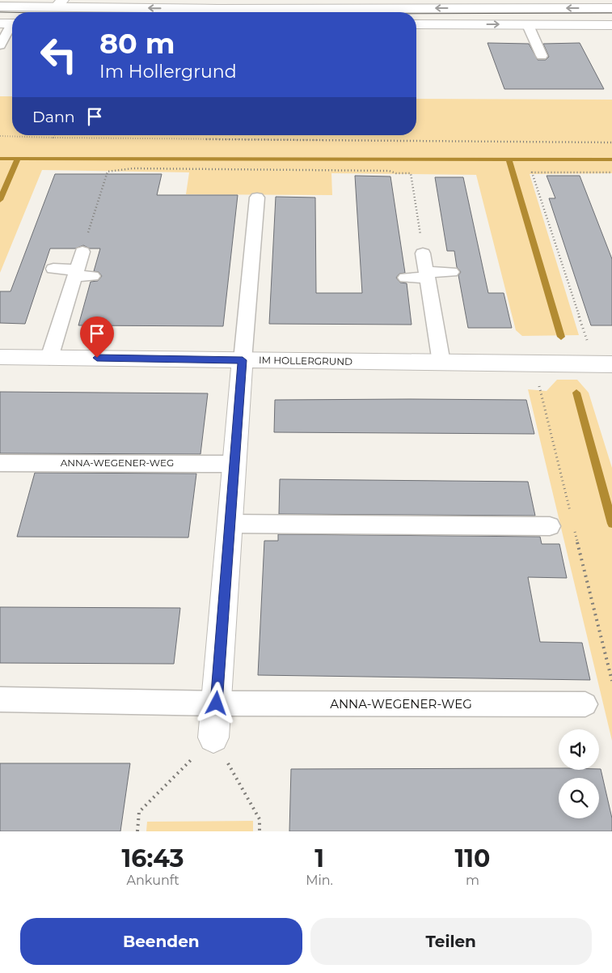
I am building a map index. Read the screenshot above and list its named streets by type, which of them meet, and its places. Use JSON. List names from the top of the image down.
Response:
{
  "streets": {
    "main road": ["IM HOLLERGRUND"],
    "lane": ["ANNA-WEGENER-WEG"]
  },
  "page": {
    "turn": ["80 m", "Im Hollergrund"],
    "then": "Dann",
    "eta": [
      "16:43",
      "Ankunft",
      "1",
      "Min.",
      "110",
      "m"
    ],
    "buttons": ["Beenden", "Teilen"]
  }
}
